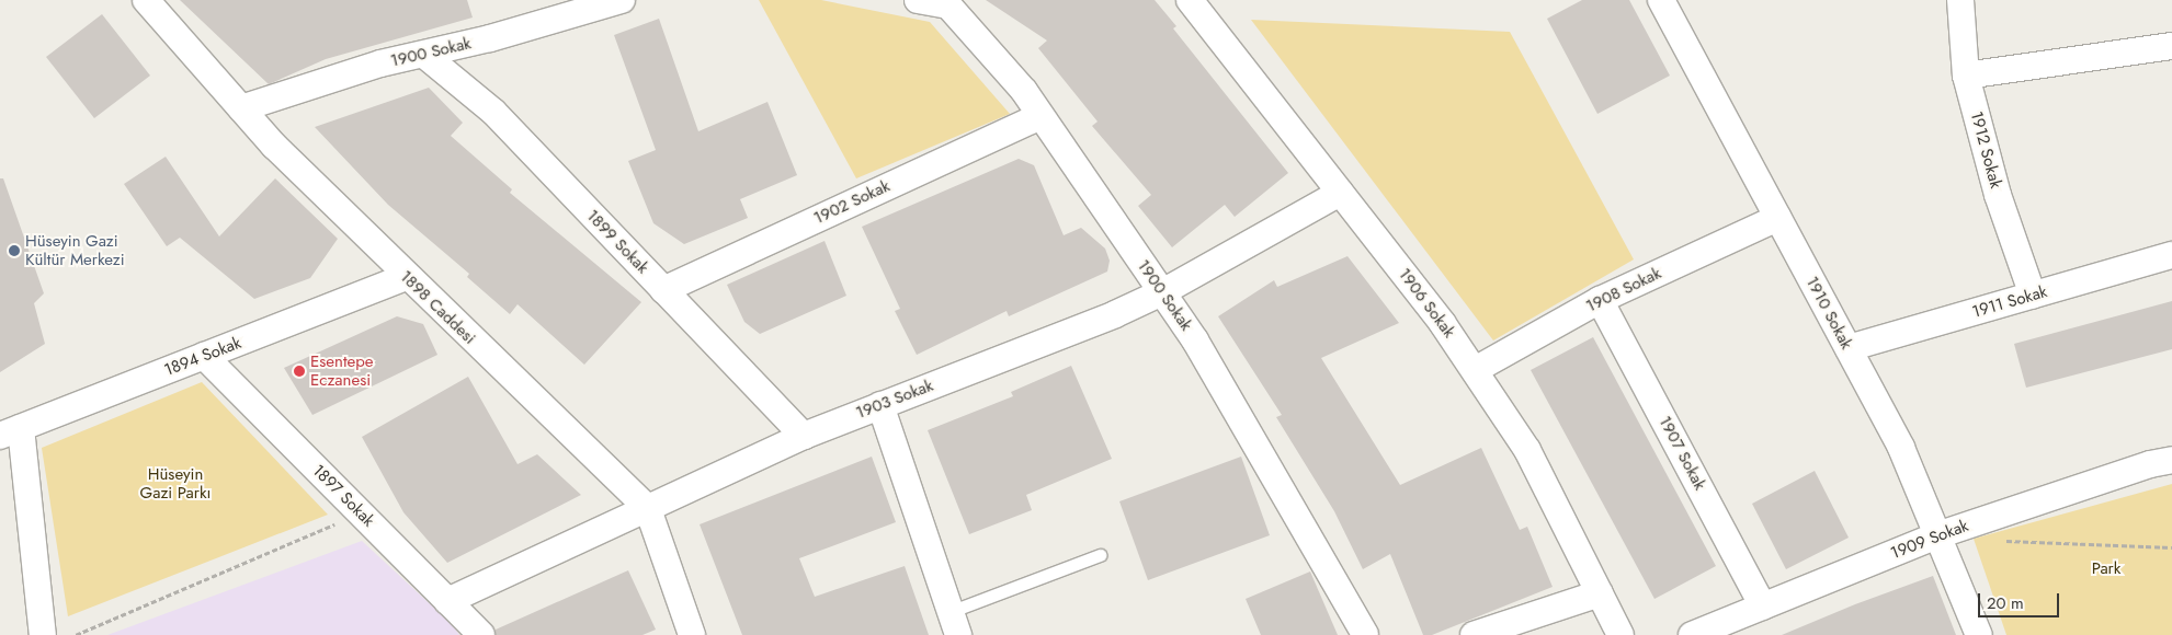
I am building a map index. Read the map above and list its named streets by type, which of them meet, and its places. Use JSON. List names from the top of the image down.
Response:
{
  "streets": {
    "street": [
      "1900 Sokak",
      "1912 Sokak",
      "1902 Sokak",
      "1899 Sokak",
      "1908 Sokak",
      "1911 Sokak",
      "1906 Sokak",
      "1898 Caddesi",
      "1910 Sokak",
      "1894 Sokak",
      "1903 Sokak",
      "1907 Sokak",
      "1897 Sokak",
      "1909 Sokak"
    ]
  },
  "crossings": [
    ["1900 Sokak", "1902 Sokak"],
    ["1900 Sokak", "1899 Sokak"],
    ["1900 Sokak", "1898 Caddesi"],
    ["1900 Sokak", "1903 Sokak"],
    ["1912 Sokak", "1911 Sokak"],
    ["1902 Sokak", "1899 Sokak"],
    ["1899 Sokak", "1903 Sokak"],
    ["1908 Sokak", "1906 Sokak"],
    ["1908 Sokak", "1910 Sokak"],
    ["1908 Sokak", "1907 Sokak"],
    ["1911 Sokak", "1910 Sokak"],
    ["1906 Sokak", "1903 Sokak"],
    ["1898 Caddesi", "1894 Sokak"],
    ["1898 Caddesi", "1903 Sokak"],
    ["1910 Sokak", "1909 Sokak"],
    ["1894 Sokak", "1897 Sokak"],
    ["1903 Sokak", "1897 Sokak"],
    ["1907 Sokak", "1909 Sokak"]
  ],
  "parks": ["Hüseyin Gazi Parkı", "Park"],
  "places": ["Hüseyin Gazi Kültür Merkezi", "Esentepe Eczanesi"],
  "scale_bar": "20 m"
}
